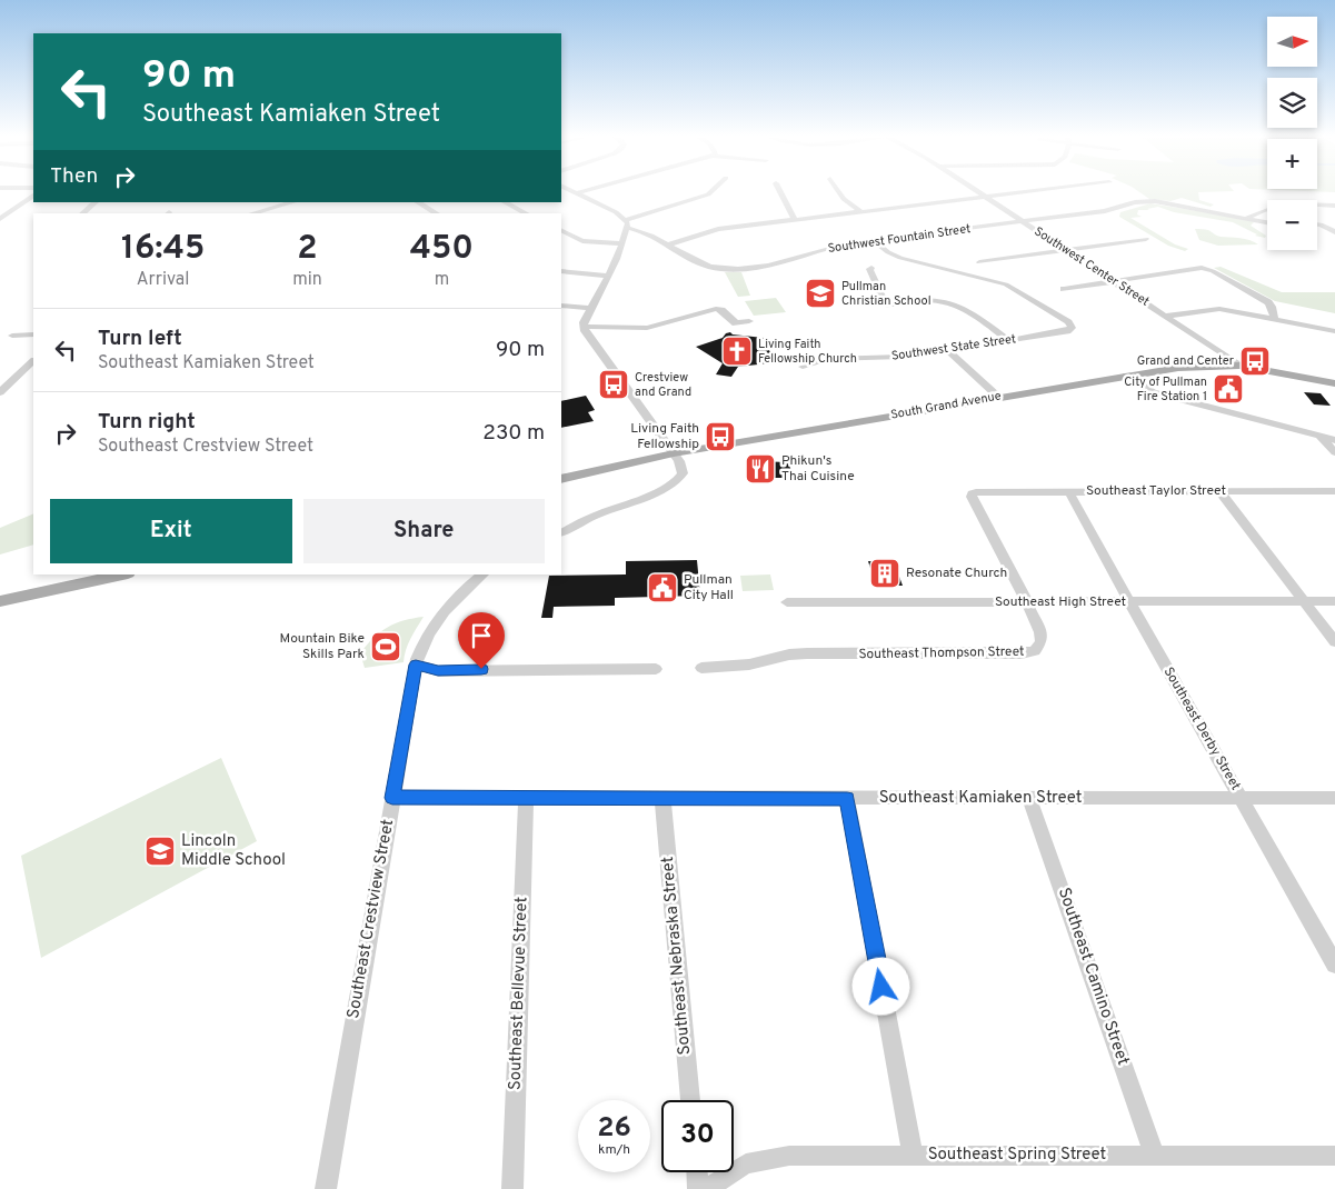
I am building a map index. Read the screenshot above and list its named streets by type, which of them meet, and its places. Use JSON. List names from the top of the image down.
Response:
{
  "streets": {
    "main road": ["South Grand Avenue"],
    "street": [
      "Southwest Fountain Street",
      "Southwest Center Street",
      "Southwest State Street",
      "Southeast Taylor Street",
      "Southeast High Street",
      "Southeast Thompson Street",
      "Southeast Derby Street",
      "Southeast Kamiaken Street",
      "Southeast Crestview Street",
      "Southeast Nebraska Street",
      "Southeast Camino Street",
      "Southeast Bellevue Street",
      "Southeast Spring Street"
    ]
  },
  "crossings": [
    ["Southwest Fountain Street", "Southwest Center Street"],
    ["Southwest Fountain Street", "Southwest State Street"],
    ["Southwest Center Street", "South Grand Avenue"],
    ["Southeast Taylor Street", "Southeast Thompson Street"],
    ["Southeast Taylor Street", "Southeast Derby Street"],
    ["Southeast High Street", "Southeast Thompson Street"],
    ["Southeast High Street", "Southeast Derby Street"],
    ["Southeast Derby Street", "Southeast Kamiaken Street"],
    ["Southeast Kamiaken Street", "Southeast Crestview Street"],
    ["Southeast Kamiaken Street", "Southeast Nebraska Street"],
    ["Southeast Kamiaken Street", "Southeast Camino Street"],
    ["Southeast Kamiaken Street", "Southeast Bellevue Street"],
    ["Southeast Camino Street", "Southeast Spring Street"]
  ],
  "places": {
    "school or university": ["Pullman Christian School", "Lincoln Middle School"],
    "church": ["Living Faith Fellowship Church"],
    "bus stop": ["Grand and Center", "Crestview and Grand", "Living Faith Fellowship"],
    "public building": ["City of Pullman Fire Station 1", "Pullman City Hall"],
    "restaurant": ["Phikun's Thai Cuisine"],
    "building": ["Resonate Church"],
    "sports": ["Mountain Bike Skills Park"]
  },
  "north": "right",
  "page": {
    "map_buttons": ["+", "−"],
    "turn": ["90 m", "Southeast Kamiaken Street"],
    "then": "Then",
    "eta": [
      "16:45",
      "Arrival",
      "2",
      "min",
      "450",
      "m"
    ],
    "list": [
      {
        "name": "Turn left",
        "note": "Southeast Kamiaken Street",
        "value": "90 m"
      },
      {
        "name": "Turn right",
        "note": "Southeast Crestview Street",
        "value": "230 m"
      }
    ],
    "buttons": ["Exit", "Share"],
    "speed": "26 km/h",
    "limit": "30"
  }
}
